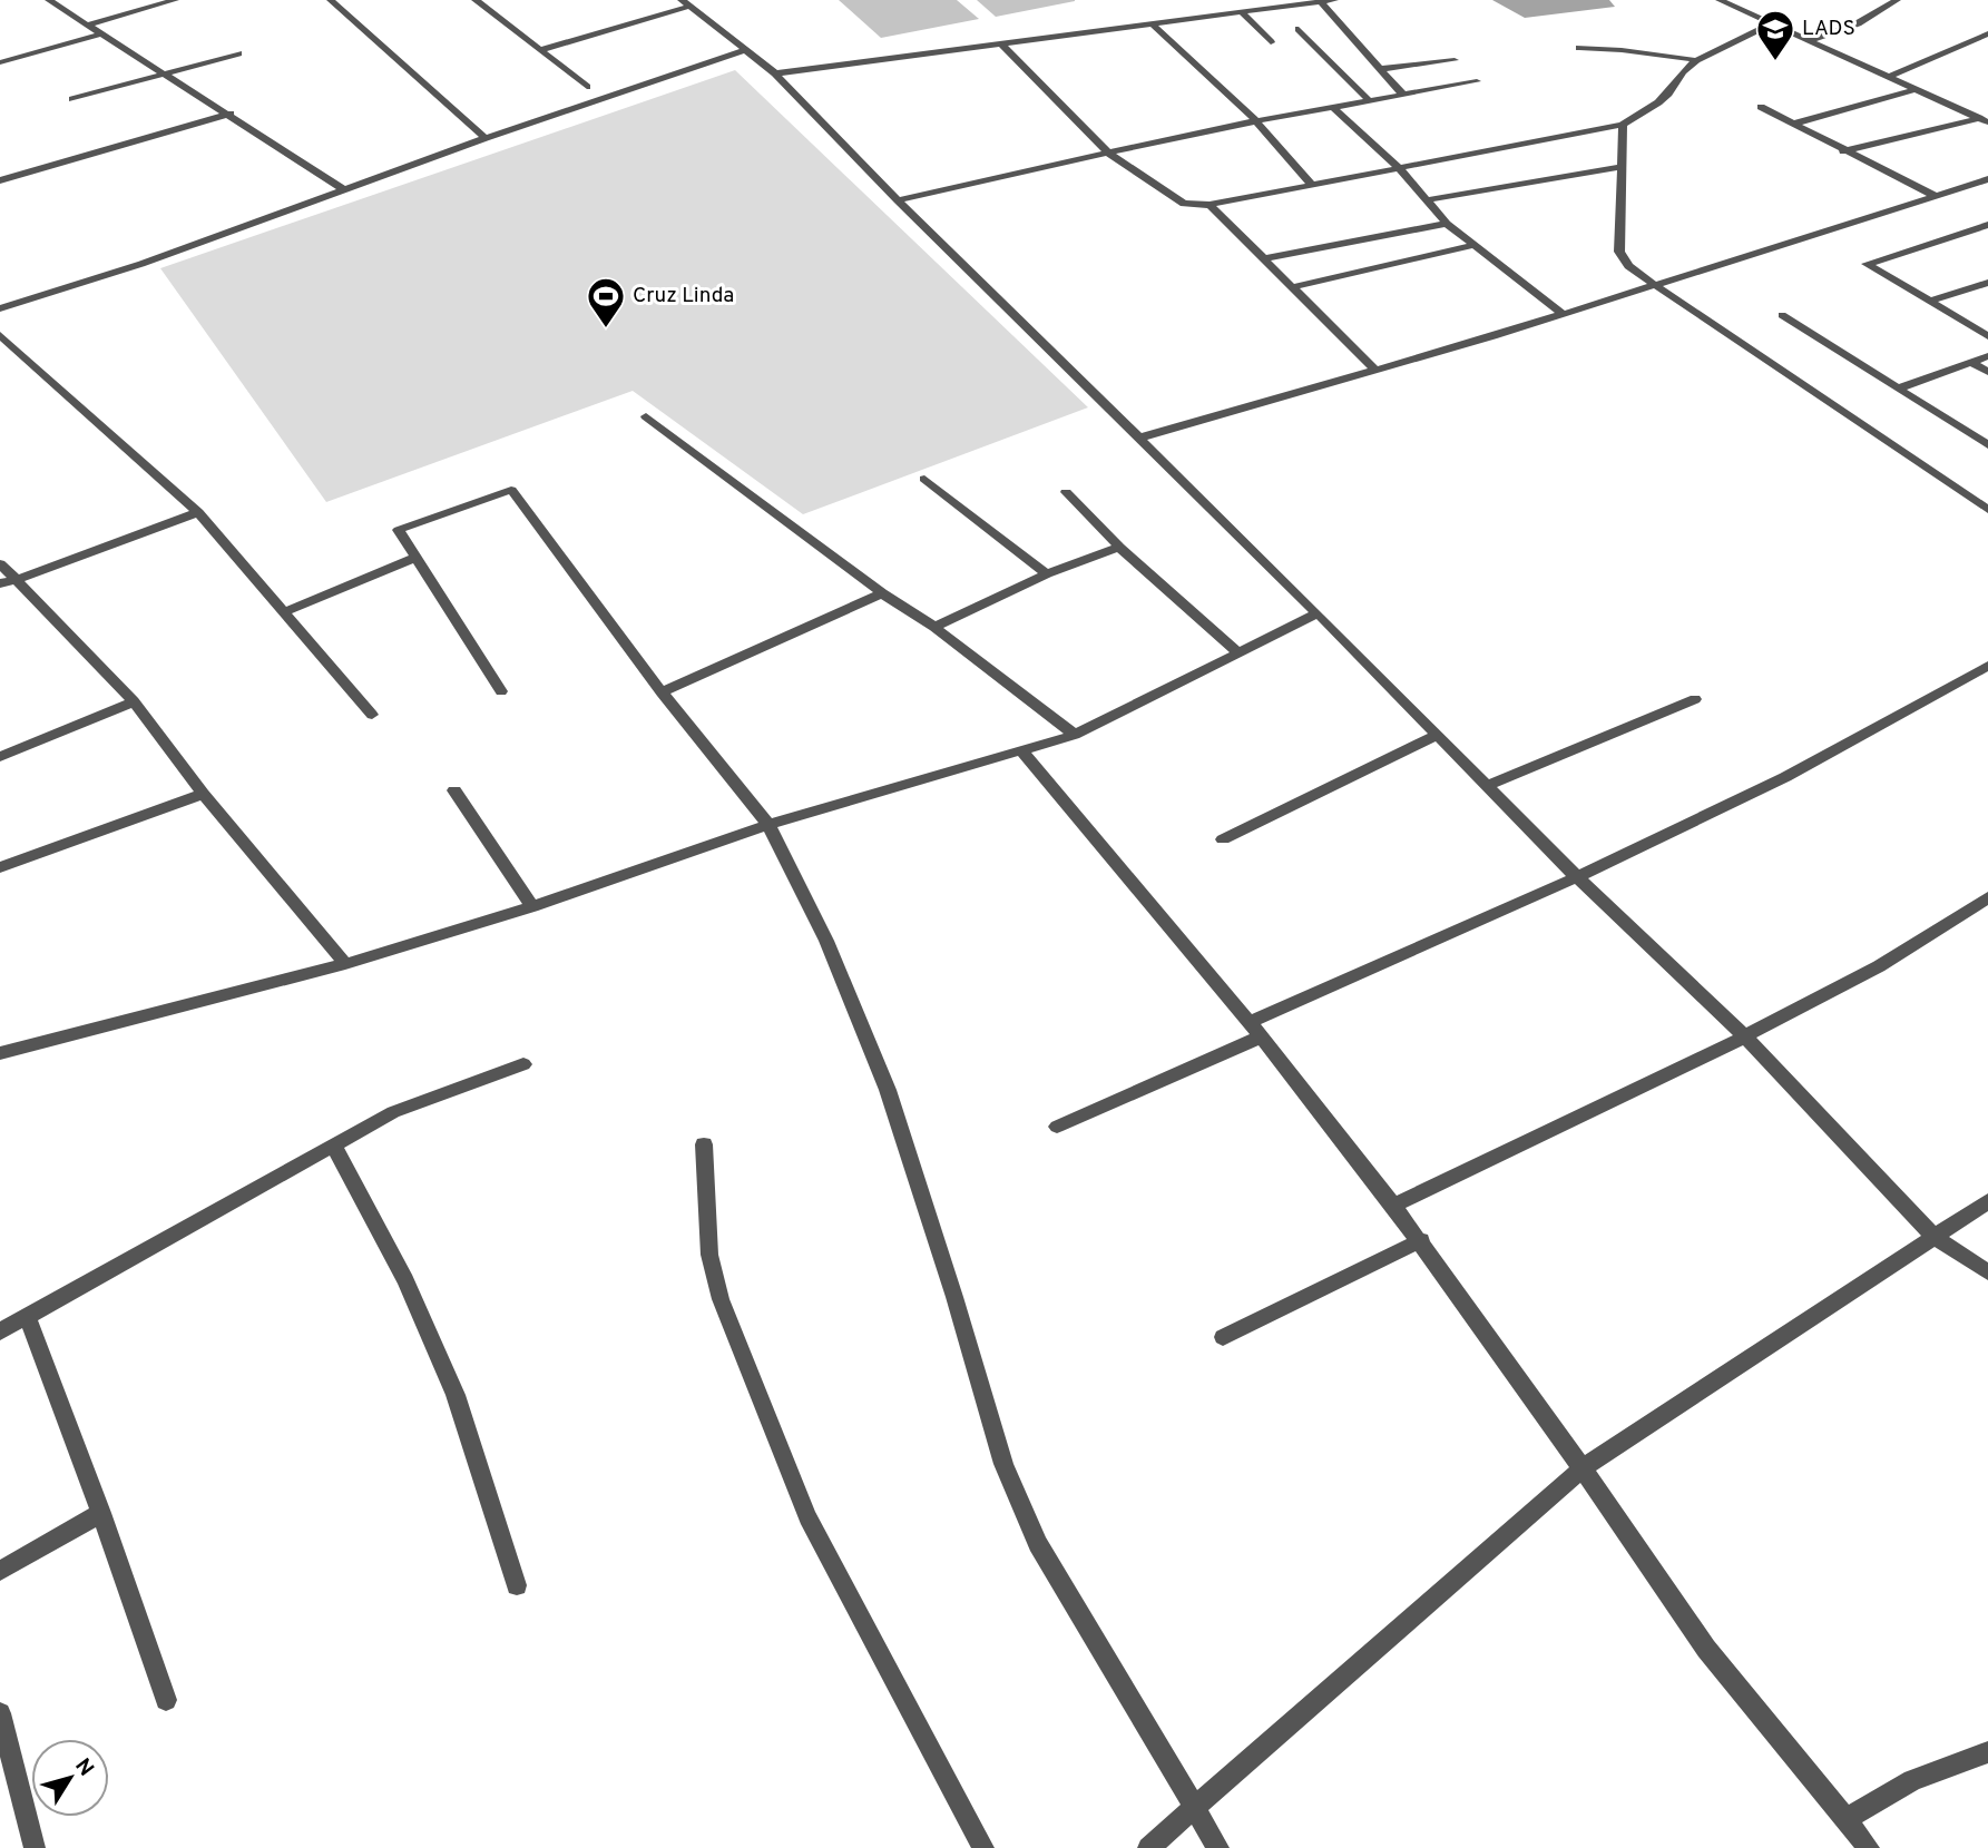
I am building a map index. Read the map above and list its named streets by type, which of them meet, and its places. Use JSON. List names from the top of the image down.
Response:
{
  "places": {
    "school or university": ["LADS"],
    "sports": ["Cruz Linda"]
  },
  "north": "top right"
}
